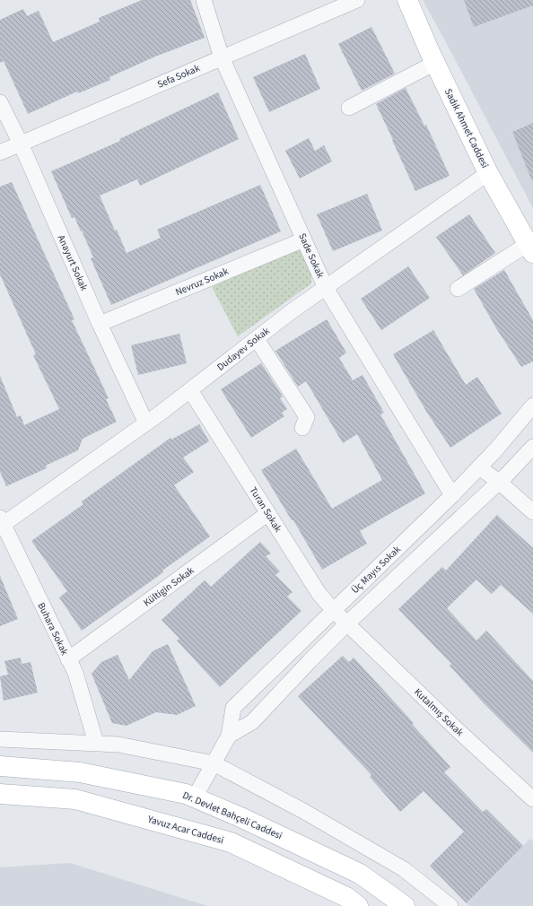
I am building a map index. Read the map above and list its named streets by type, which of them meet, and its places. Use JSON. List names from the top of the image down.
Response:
{
  "streets": {
    "main road": ["Sadık Ahmet Caddesi", "Dr. Devlet Bahçeli Caddesi", "Yavuz Acar Caddesi"],
    "street": [
      "Sefa Sokak",
      "Sade Sokak",
      "Anayurt Sokak",
      "Nevruz Sokak",
      "Dudayev Sokak",
      "Turan Sokak",
      "Üç Mayıs Sokak",
      "Kültigin Sokak",
      "Buhara Sokak",
      "Kutalmış Sokak"
    ]
  },
  "crossings": [
    ["Sefa Sokak", "Sade Sokak"],
    ["Sefa Sokak", "Anayurt Sokak"],
    ["Sadık Ahmet Caddesi", "Dudayev Sokak"],
    ["Sade Sokak", "Nevruz Sokak"],
    ["Sade Sokak", "Dudayev Sokak"],
    ["Sade Sokak", "Üç Mayıs Sokak"],
    ["Anayurt Sokak", "Nevruz Sokak"],
    ["Anayurt Sokak", "Dudayev Sokak"],
    ["Dudayev Sokak", "Turan Sokak"],
    ["Dudayev Sokak", "Buhara Sokak"],
    ["Turan Sokak", "Üç Mayıs Sokak"],
    ["Turan Sokak", "Kültigin Sokak"],
    ["Turan Sokak", "Kutalmış Sokak"],
    ["Üç Mayıs Sokak", "Kutalmış Sokak"],
    ["Üç Mayıs Sokak", "Dr. Devlet Bahçeli Caddesi"],
    ["Kültigin Sokak", "Buhara Sokak"]
  ]
}
